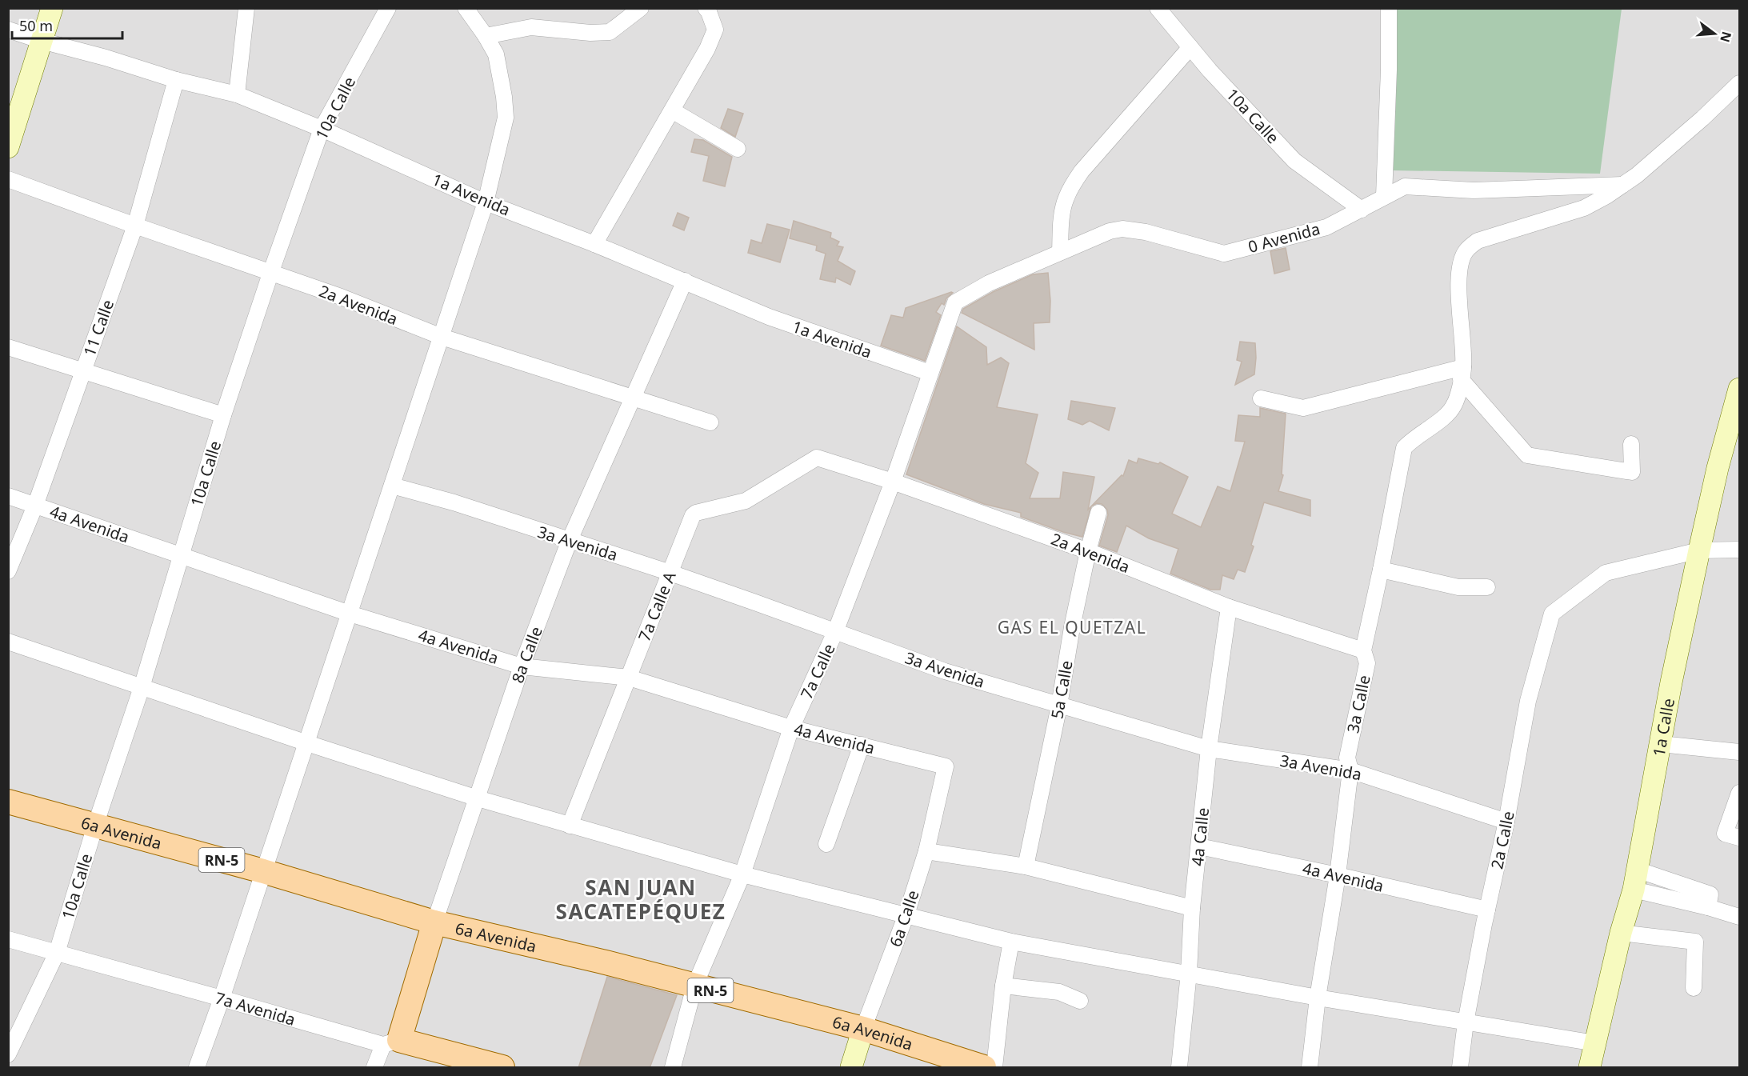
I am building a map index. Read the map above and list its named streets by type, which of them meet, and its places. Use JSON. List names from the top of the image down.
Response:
{
  "streets": {
    "main road": [
      "8a Calle",
      "6a Avenida",
      "RN-5",
      "7a Avenida"
    ],
    "street": [
      "10a Calle",
      "1a Avenida",
      "0 Avenida",
      "2a Avenida",
      "11 Calle",
      "4a Avenida",
      "3a Avenida",
      "7a Calle A",
      "7a Calle",
      "5a Calle",
      "3a Calle",
      "1a Calle",
      "4a Calle",
      "2a Calle",
      "6a Calle"
    ]
  },
  "crossings": [
    ["10a Calle", "1a Avenida"],
    ["10a Calle", "0 Avenida"],
    ["10a Calle", "2a Avenida"],
    ["10a Calle", "4a Avenida"],
    ["10a Calle", "6a Avenida"],
    ["10a Calle", "7a Avenida"],
    ["1a Avenida", "11 Calle"],
    ["1a Avenida", "8a Calle"],
    ["1a Avenida", "7a Calle"],
    ["0 Avenida", "7a Calle"],
    ["0 Avenida", "3a Calle"],
    ["2a Avenida", "11 Calle"],
    ["2a Avenida", "7a Calle A"],
    ["2a Avenida", "8a Calle"],
    ["2a Avenida", "7a Calle"],
    ["2a Avenida", "5a Calle"],
    ["2a Avenida", "3a Calle"],
    ["2a Avenida", "4a Calle"],
    ["11 Calle", "4a Avenida"],
    ["4a Avenida", "7a Calle A"],
    ["4a Avenida", "8a Calle"],
    ["4a Avenida", "7a Calle"],
    ["4a Avenida", "3a Calle"],
    ["4a Avenida", "4a Calle"],
    ["4a Avenida", "2a Calle"],
    ["4a Avenida", "6a Calle"],
    ["3a Avenida", "7a Calle A"],
    ["3a Avenida", "8a Calle"],
    ["3a Avenida", "7a Calle"],
    ["3a Avenida", "5a Calle"],
    ["3a Avenida", "3a Calle"],
    ["3a Avenida", "4a Calle"],
    ["3a Avenida", "2a Calle"],
    ["8a Calle", "6a Avenida"],
    ["8a Calle", "7a Avenida"],
    ["7a Calle", "6a Avenida"],
    ["1a Calle", "2a Calle"],
    ["6a Avenida", "6a Calle"]
  ],
  "districts": ["GAS EL QUETZAL", "SAN JUAN SACATEPÉQUEZ"],
  "scale_bar": "50 m",
  "north": "right"
}
